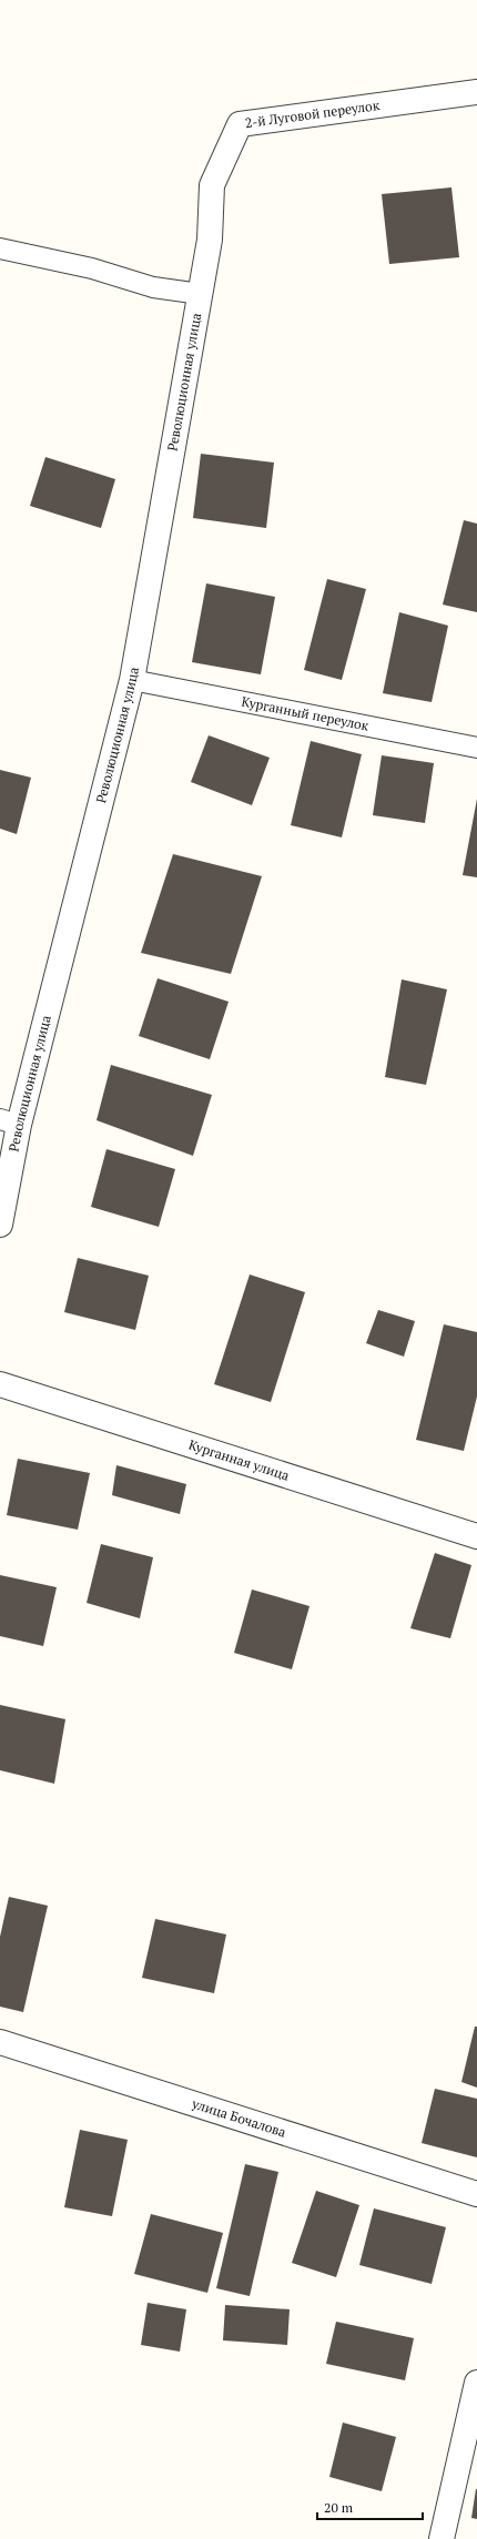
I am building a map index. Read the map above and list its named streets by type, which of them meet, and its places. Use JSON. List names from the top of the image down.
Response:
{
  "streets": {
    "street": [
      "2-й Луговой переулок",
      "Революционная улица",
      "Курганная улица",
      "улица Бочалова"
    ],
    "lane": ["Курганный переулок"]
  },
  "crossings": [
    ["2-й Луговой переулок", "Революционная улица"],
    ["Революционная улица", "Курганный переулок"]
  ],
  "scale_bar": "20 m"
}
